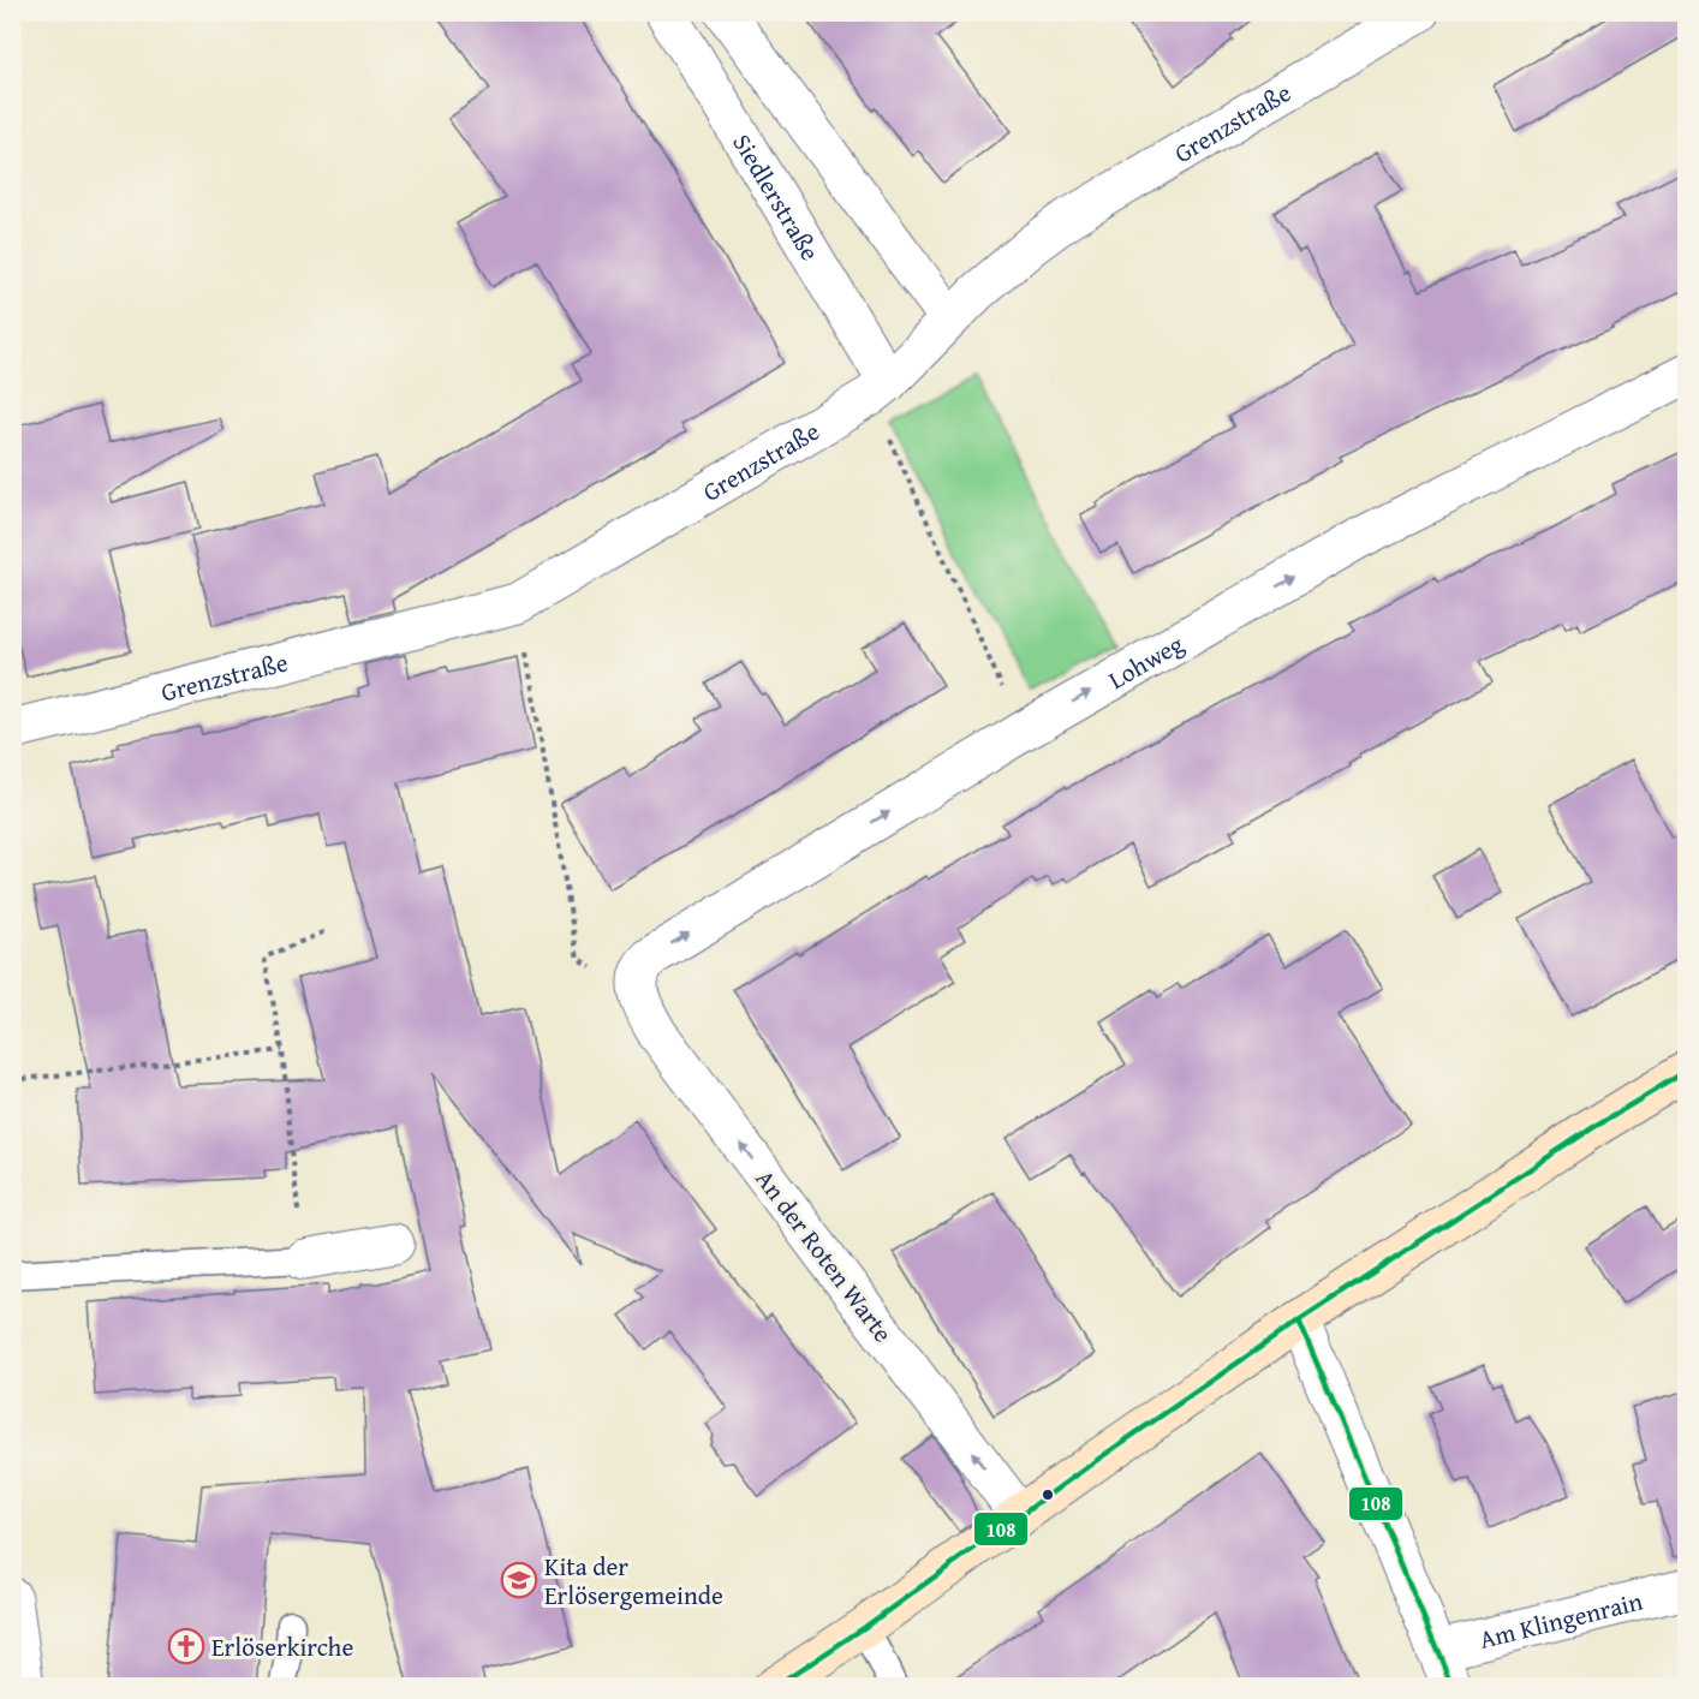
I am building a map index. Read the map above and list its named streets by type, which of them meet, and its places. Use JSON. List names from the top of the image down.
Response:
{
  "streets": {
    "street": [
      "Grenzstraße",
      "Siedlerstraße",
      "Lohweg",
      "An der Roten Warte",
      "Am Klingenrain"
    ]
  },
  "crossings": [
    ["Grenzstraße", "Siedlerstraße"],
    ["Lohweg", "An der Roten Warte"]
  ],
  "one_way": ["Lohweg", "An der Roten Warte"],
  "places": {
    "school or university": ["Kita der Erlösergemeinde"],
    "church": ["Erlöserkirche"]
  },
  "lines": ["transit line 108"]
}
